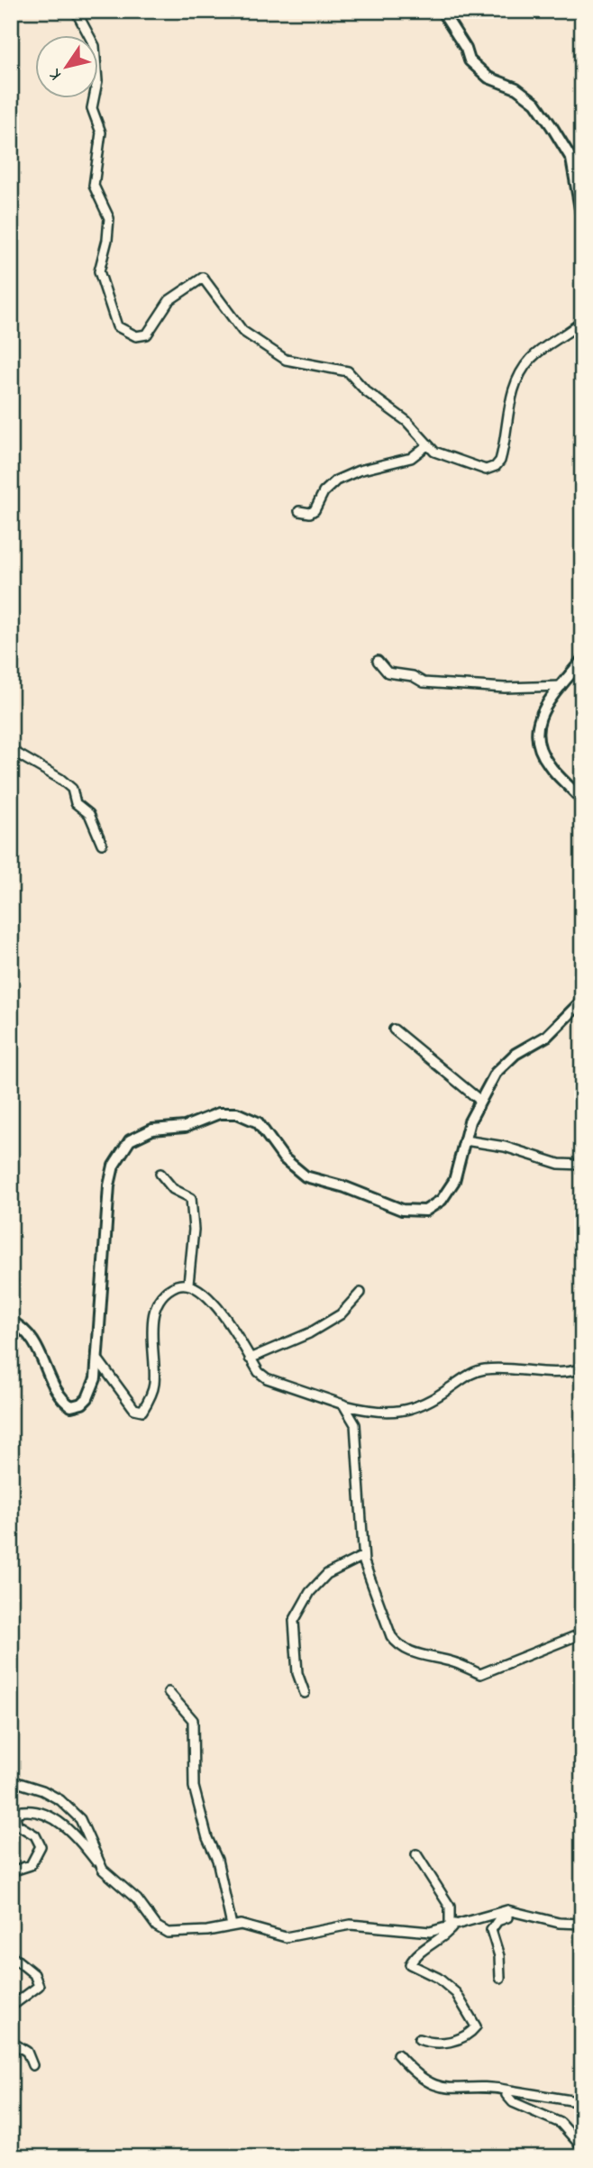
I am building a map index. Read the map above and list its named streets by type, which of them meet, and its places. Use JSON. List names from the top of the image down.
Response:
{
  "north": "bottom left"
}
